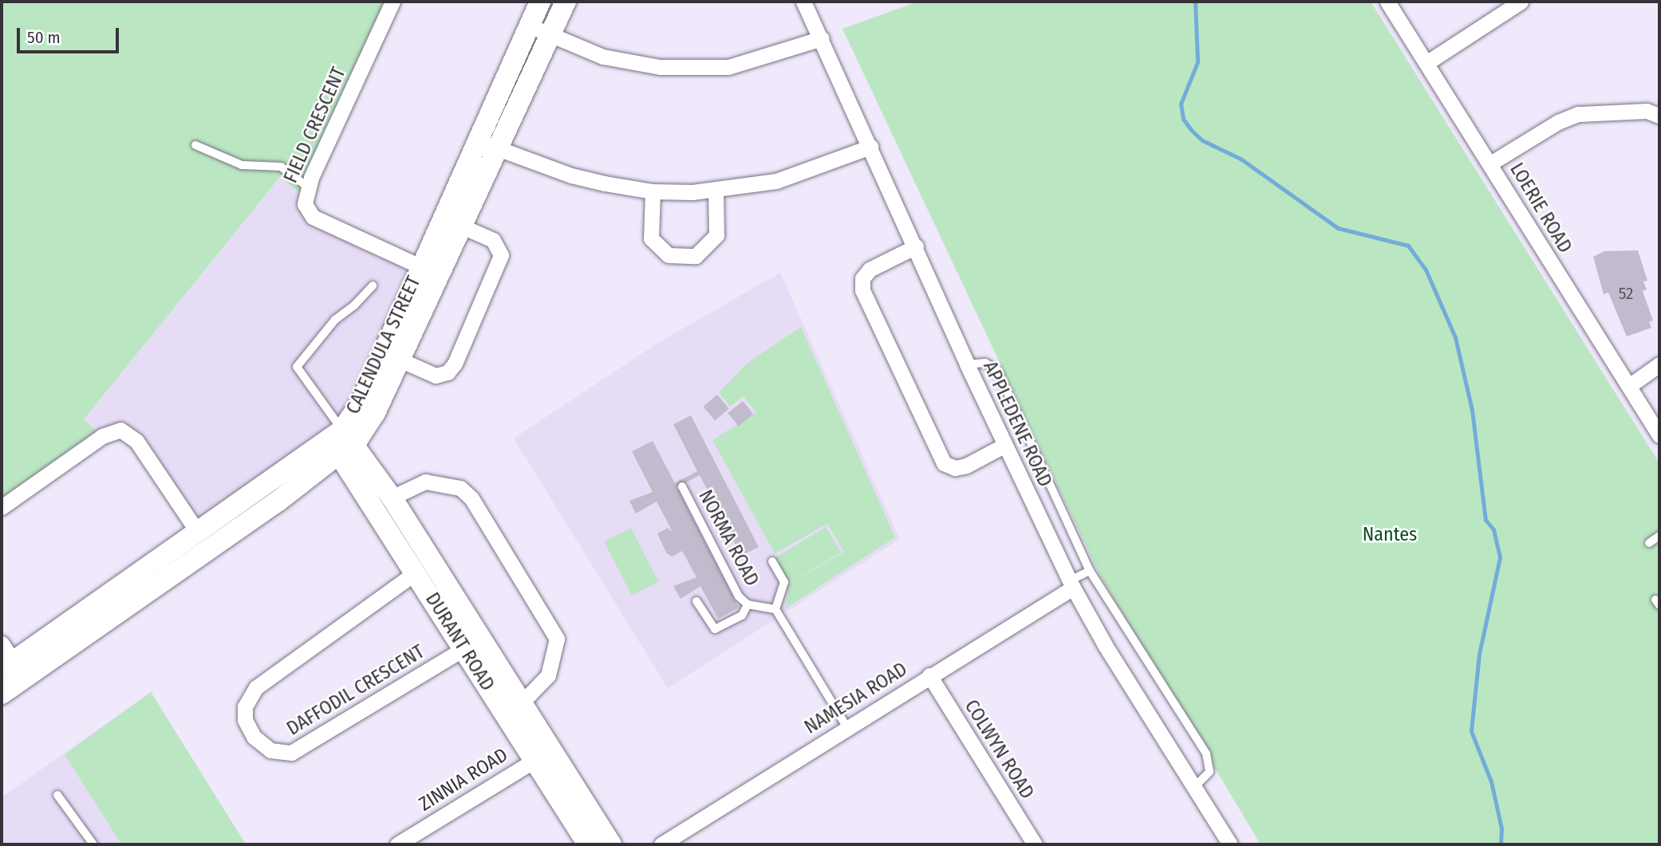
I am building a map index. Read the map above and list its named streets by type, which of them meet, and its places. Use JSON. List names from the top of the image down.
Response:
{
  "streets": {
    "street": [
      "FIELD CRESCENT",
      "LOERIE ROAD",
      "CALENDULA STREET",
      "APPLEDENE ROAD",
      "DURANT ROAD",
      "DAFFODIL CRESCENT",
      "NAMESIA ROAD",
      "COLWYN ROAD",
      "ZINNIA ROAD"
    ],
    "lane": ["NORMA ROAD"]
  },
  "crossings": [
    ["FIELD CRESCENT", "CALENDULA STREET"],
    ["CALENDULA STREET", "DURANT ROAD"],
    ["APPLEDENE ROAD", "NAMESIA ROAD"],
    ["DURANT ROAD", "DAFFODIL CRESCENT"],
    ["DURANT ROAD", "ZINNIA ROAD"],
    ["NAMESIA ROAD", "COLWYN ROAD"]
  ],
  "parks": ["Nantes"],
  "house_numbers": ["52"],
  "scale_bar": "50 m"
}
